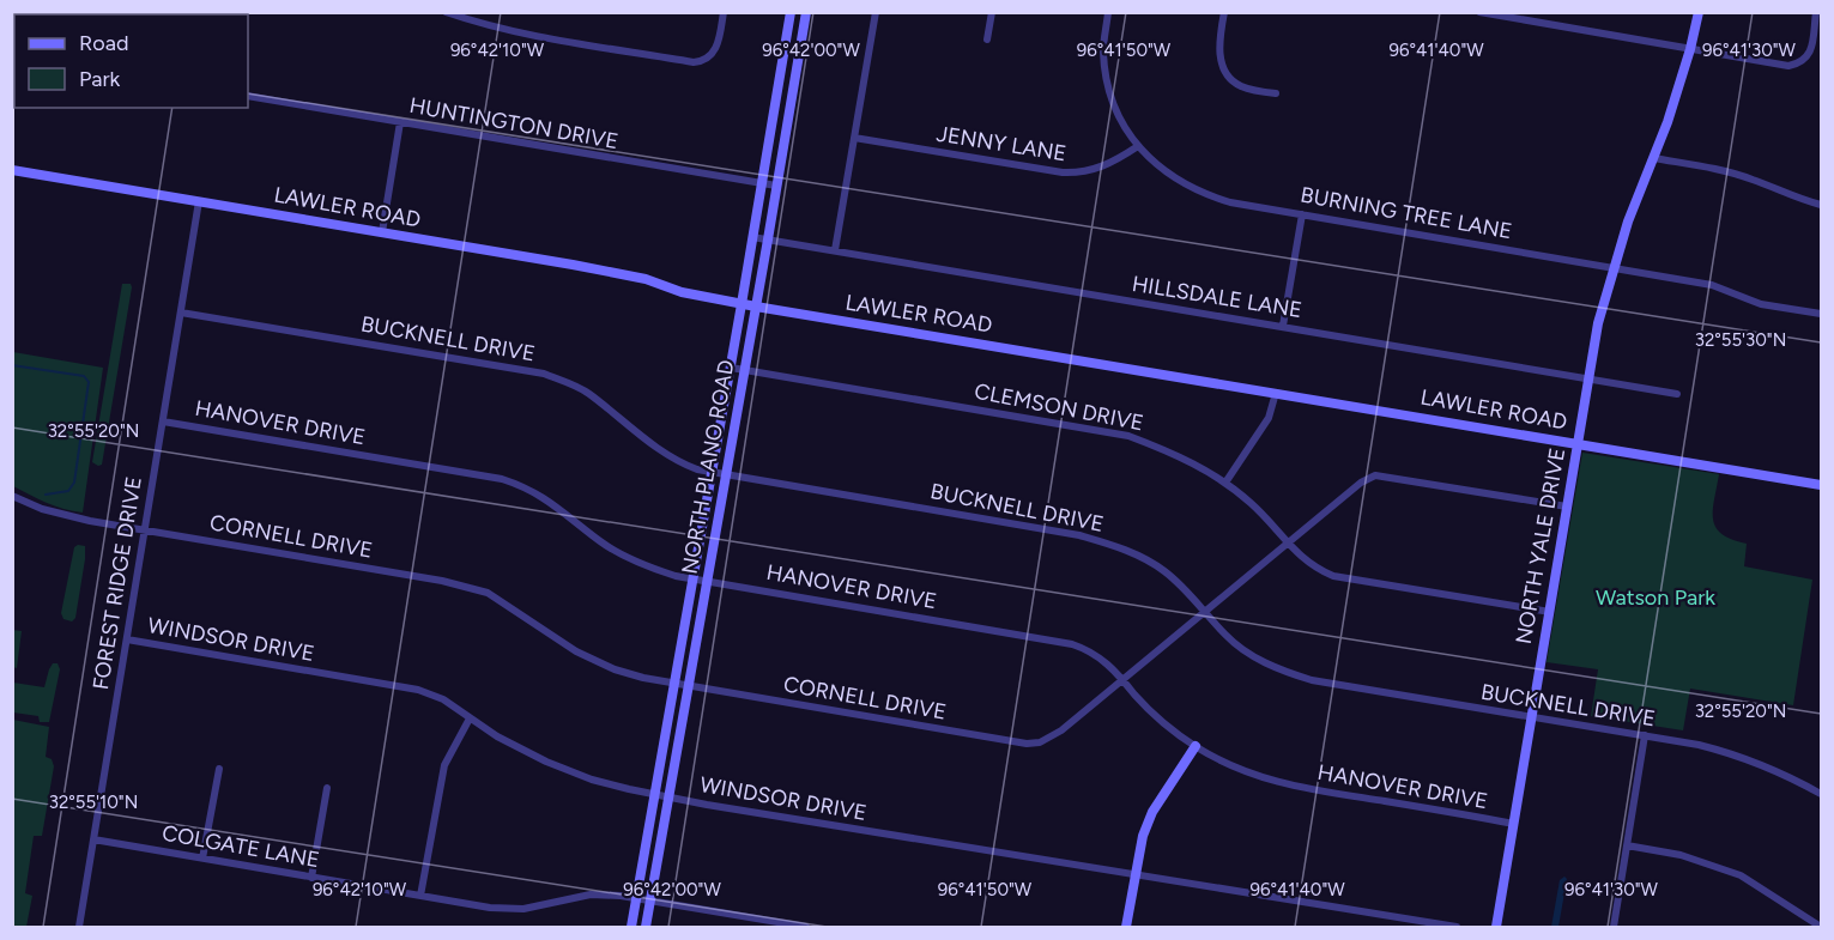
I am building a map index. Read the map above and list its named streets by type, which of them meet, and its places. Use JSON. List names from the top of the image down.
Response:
{
  "streets": {
    "street": [
      "HUNTINGTON DRIVE",
      "JENNY LANE",
      "LAWLER ROAD",
      "BURNING TREE LANE",
      "HILLSDALE LANE",
      "BUCKNELL DRIVE",
      "CLEMSON DRIVE",
      "HANOVER DRIVE",
      "NORTH PLANO ROAD",
      "CORNELL DRIVE",
      "NORTH YALE DRIVE",
      "FOREST RIDGE DRIVE",
      "WINDSOR DRIVE",
      "COLGATE LANE"
    ]
  },
  "crossings": [
    ["HUNTINGTON DRIVE", "NORTH PLANO ROAD"],
    ["JENNY LANE", "BURNING TREE LANE"],
    ["LAWLER ROAD", "NORTH PLANO ROAD"],
    ["LAWLER ROAD", "NORTH YALE DRIVE"],
    ["LAWLER ROAD", "FOREST RIDGE DRIVE"],
    ["BURNING TREE LANE", "NORTH YALE DRIVE"],
    ["HILLSDALE LANE", "NORTH PLANO ROAD"],
    ["HILLSDALE LANE", "NORTH YALE DRIVE"],
    ["BUCKNELL DRIVE", "NORTH PLANO ROAD"],
    ["BUCKNELL DRIVE", "CORNELL DRIVE"],
    ["BUCKNELL DRIVE", "NORTH YALE DRIVE"],
    ["BUCKNELL DRIVE", "FOREST RIDGE DRIVE"],
    ["CLEMSON DRIVE", "NORTH PLANO ROAD"],
    ["CLEMSON DRIVE", "CORNELL DRIVE"],
    ["CLEMSON DRIVE", "NORTH YALE DRIVE"],
    ["HANOVER DRIVE", "NORTH PLANO ROAD"],
    ["HANOVER DRIVE", "CORNELL DRIVE"],
    ["HANOVER DRIVE", "NORTH YALE DRIVE"],
    ["HANOVER DRIVE", "FOREST RIDGE DRIVE"],
    ["NORTH PLANO ROAD", "CORNELL DRIVE"],
    ["NORTH PLANO ROAD", "WINDSOR DRIVE"],
    ["NORTH PLANO ROAD", "COLGATE LANE"],
    ["CORNELL DRIVE", "NORTH YALE DRIVE"],
    ["CORNELL DRIVE", "FOREST RIDGE DRIVE"],
    ["FOREST RIDGE DRIVE", "WINDSOR DRIVE"],
    ["FOREST RIDGE DRIVE", "COLGATE LANE"]
  ],
  "parks": ["Watson Park"],
  "legend": ["Road", "Park"],
  "coordinates": [
    "96°42'10\"W",
    "96°42'00\"W",
    "96°41'50\"W",
    "96°41'40\"W",
    "96°41'30\"W",
    "32°55'30\"N",
    "32°55'20\"N",
    "32°55'10\"N"
  ]
}
